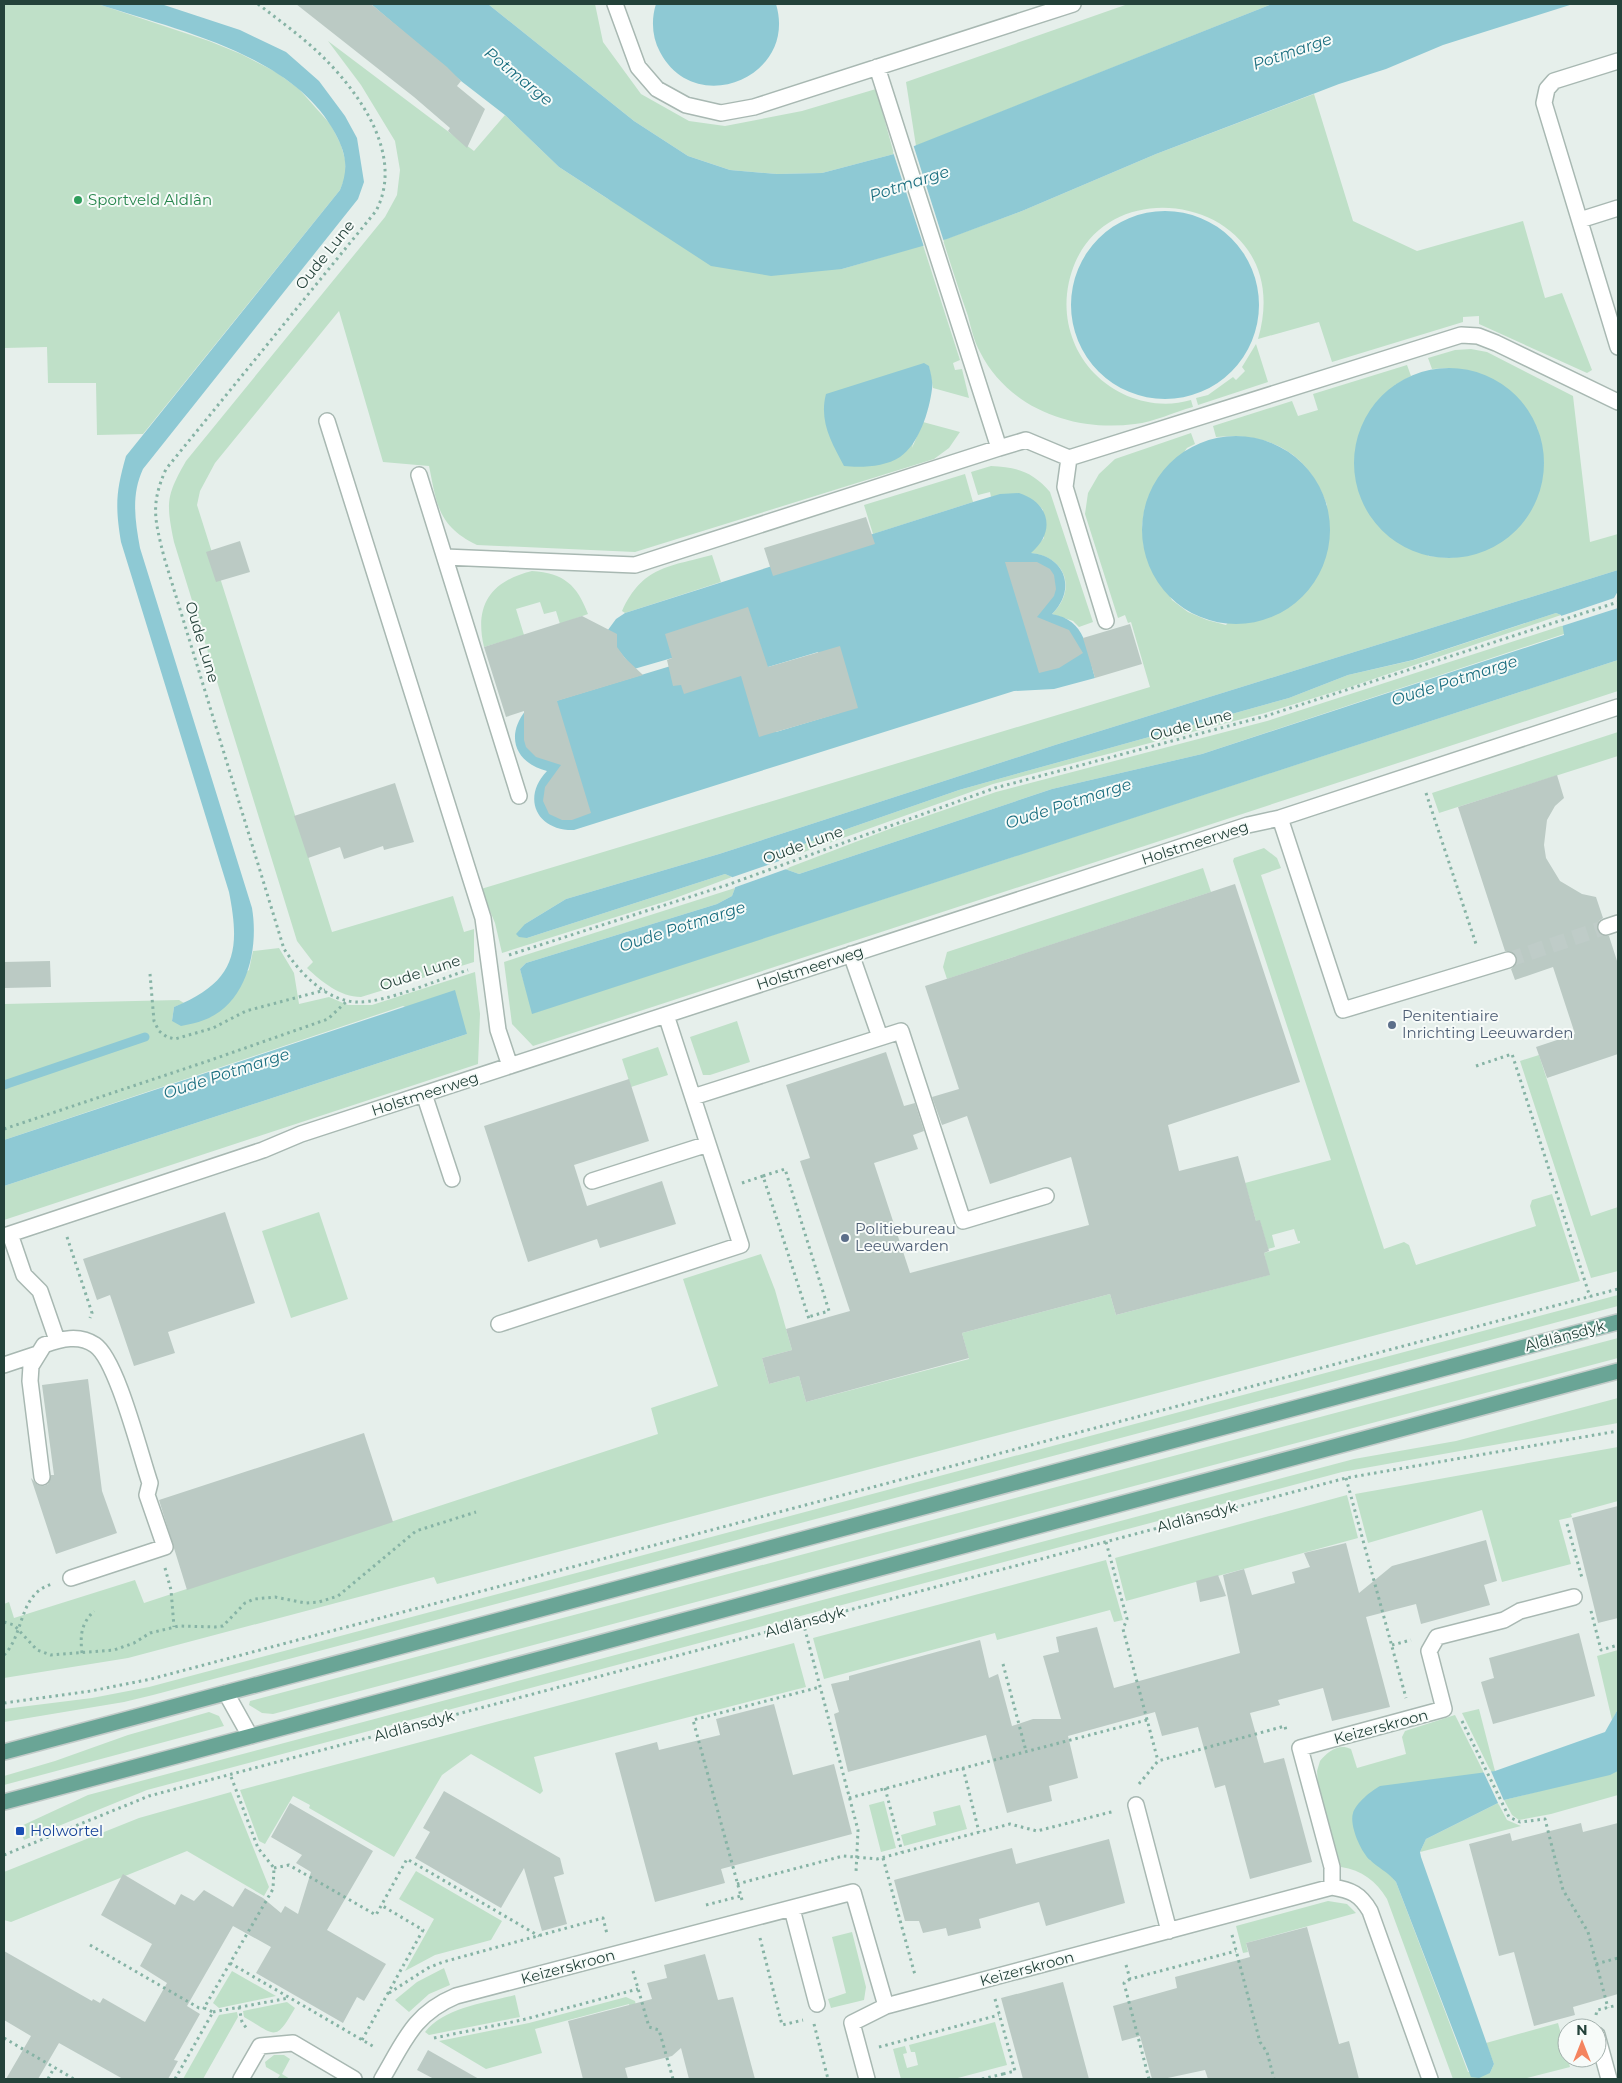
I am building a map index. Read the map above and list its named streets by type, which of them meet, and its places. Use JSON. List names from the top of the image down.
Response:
{
  "streets": {
    "main road": ["Aldlânsdyk"],
    "street": ["Holstmeerweg", "Keizerskroon"],
    "path": ["Oude Lune"]
  },
  "water": ["Potmarge", "Oude Potmarge"],
  "places": {
    "other": ["Sportveld Aldlân", "Penitentiaire Inrichting Leeuwarden", "Politiebureau Leeuwarden"],
    "transit": ["Holwortel"]
  },
  "north": "top"
}
